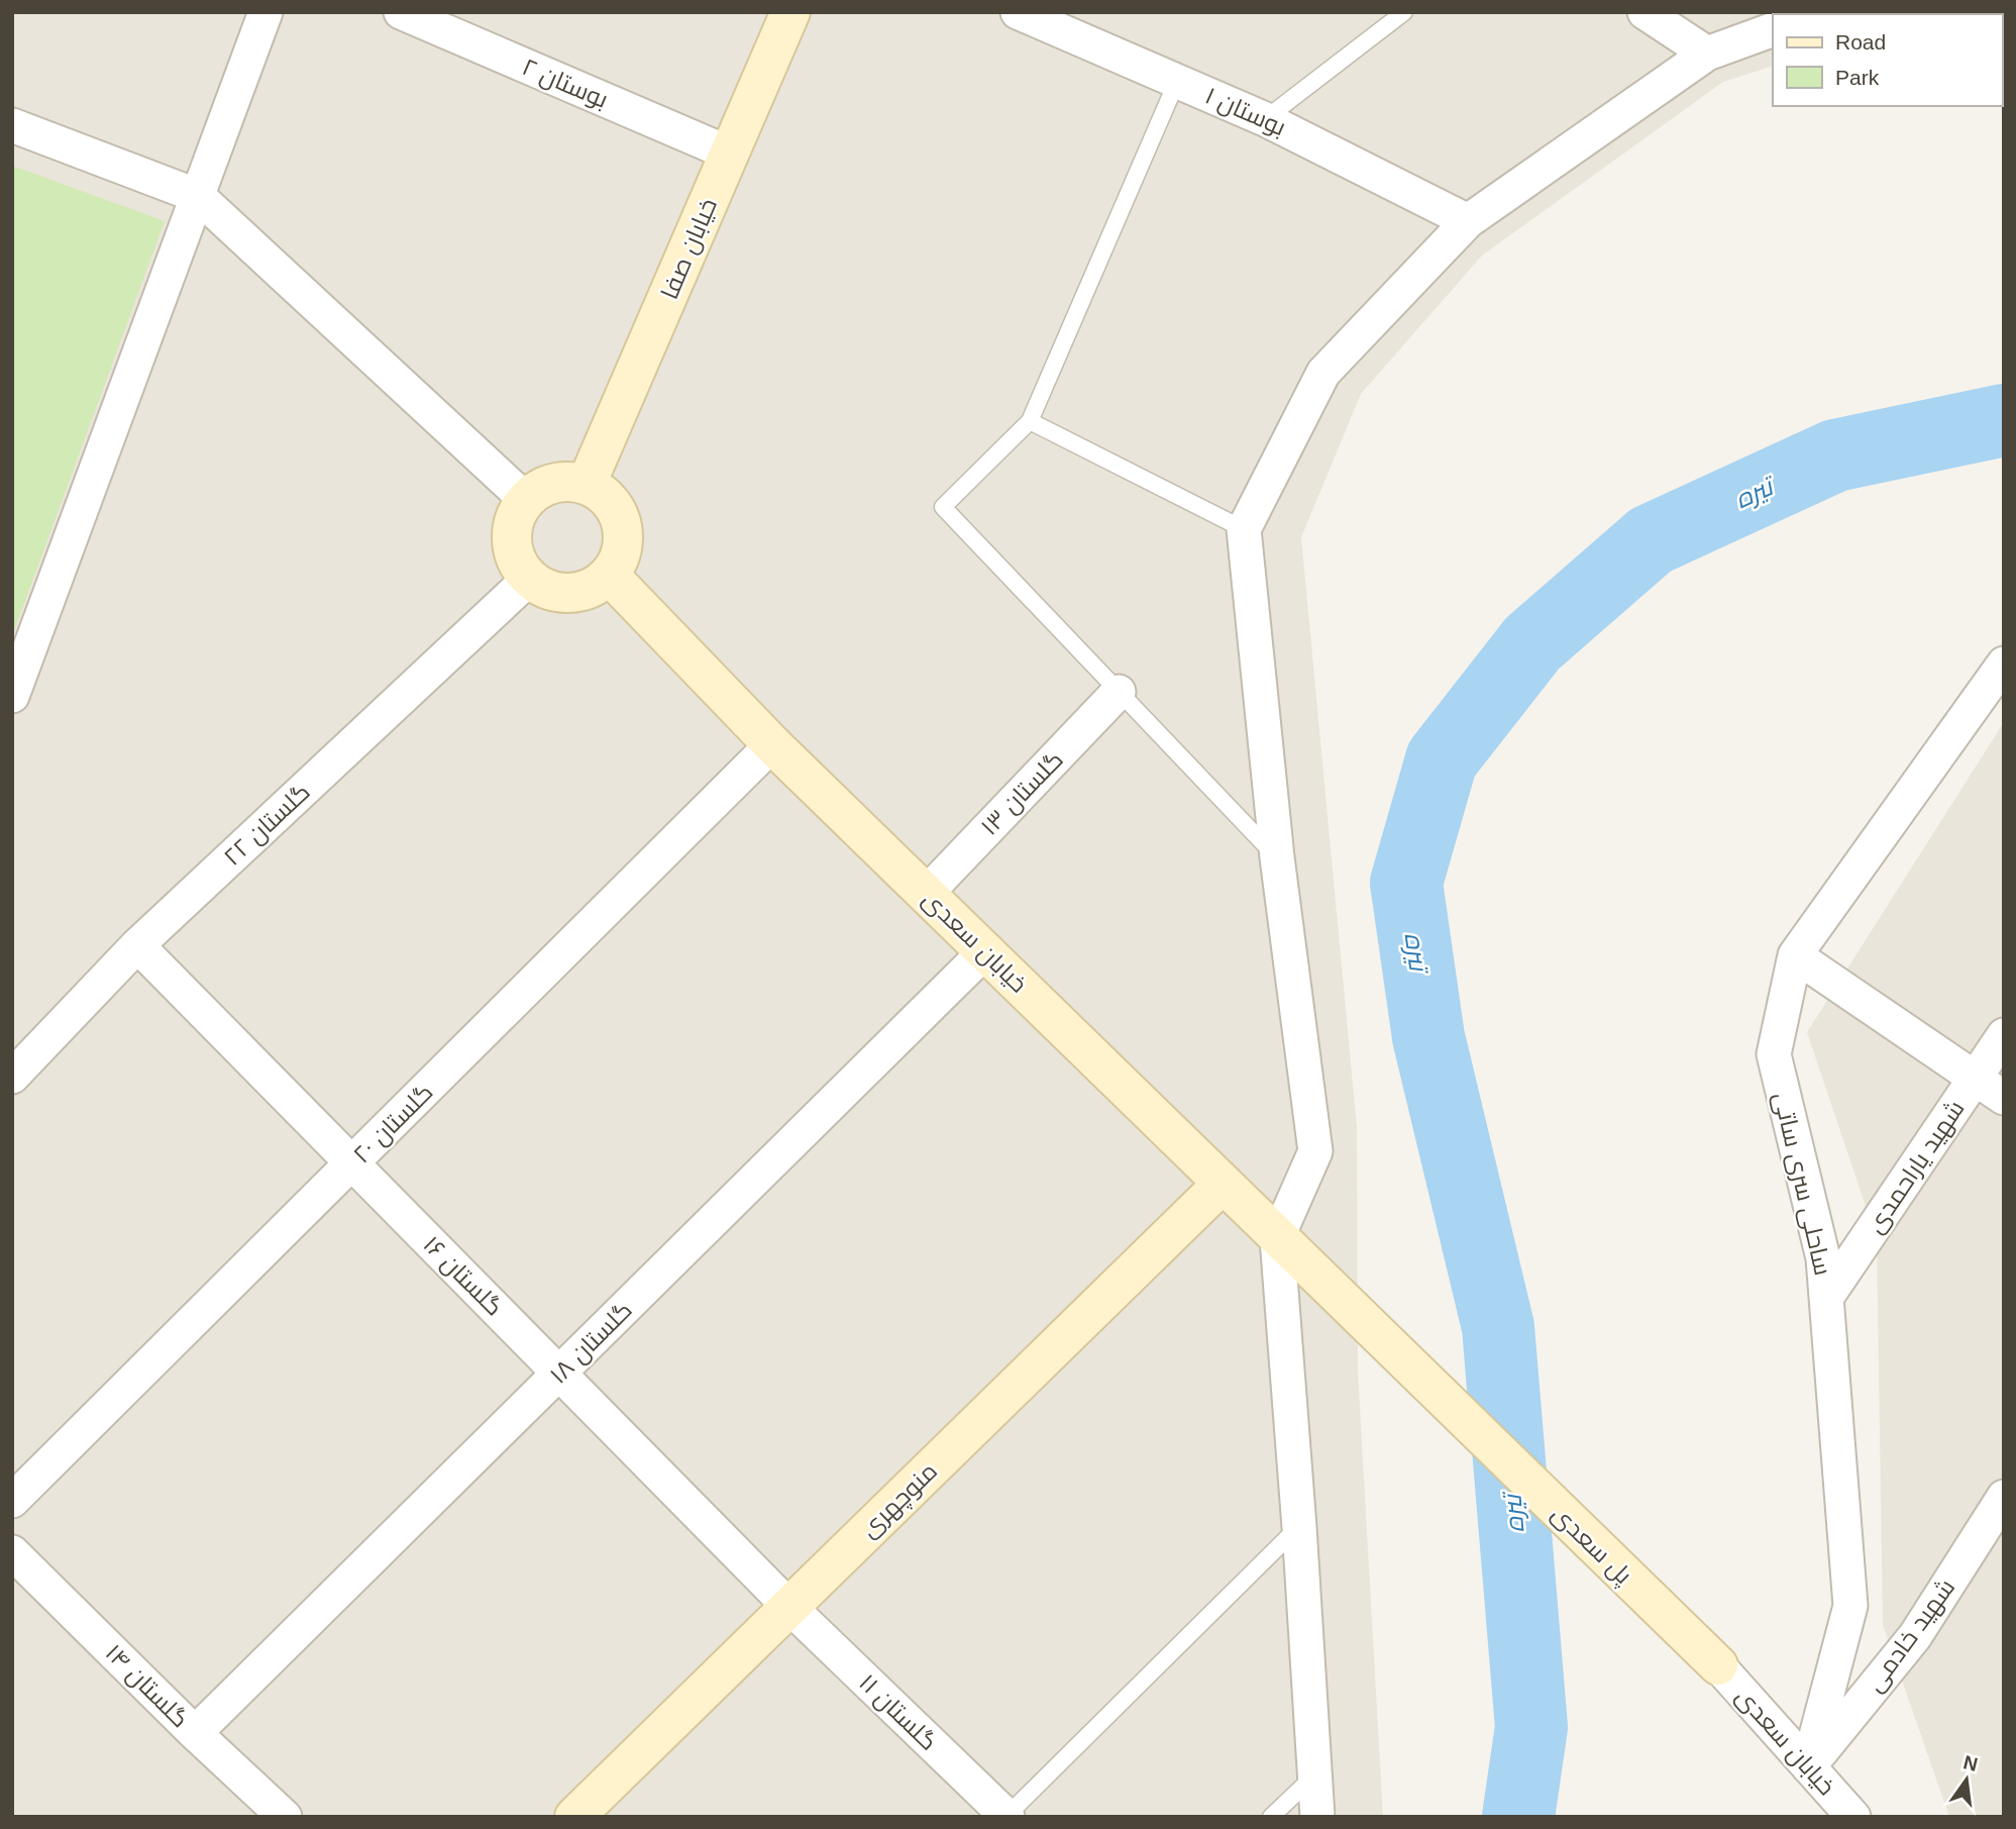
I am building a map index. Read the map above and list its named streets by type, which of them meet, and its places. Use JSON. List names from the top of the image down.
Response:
{
  "streets": {
    "street": [
      "بوستان ۲",
      "بوستان ۱",
      "خیابان صفا",
      "گلستان ۱۳",
      "گلستان ۲۲",
      "خیابان سعدی",
      "گلستان ۲۰",
      "شهید یاراحمدی",
      "ساحلی سری ساتی",
      "گلستان ۱۶",
      "گلستان ۱۸",
      "منوچهری",
      "پل سعدی",
      "شهید خادمی",
      "گلستان ۱۴",
      "گلستان ۱۱"
    ]
  },
  "crossings": [
    ["بوستان ۲", "خیابان صفا"],
    ["خیابان صفا", "گلستان ۲۲"],
    ["خیابان صفا", "خیابان سعدی"],
    ["گلستان ۱۳", "خیابان سعدی"],
    ["گلستان ۲۲", "خیابان سعدی"],
    ["گلستان ۲۲", "گلستان ۱۶"],
    ["خیابان سعدی", "گلستان ۲۰"],
    ["خیابان سعدی", "ساحلی سری ساتی"],
    ["خیابان سعدی", "گلستان ۱۸"],
    ["خیابان سعدی", "منوچهری"],
    ["خیابان سعدی", "پل سعدی"],
    ["خیابان سعدی", "شهید خادمی"],
    ["گلستان ۲۰", "گلستان ۱۶"],
    ["شهید یاراحمدی", "ساحلی سری ساتی"],
    ["ساحلی سری ساتی", "شهید خادمی"],
    ["گلستان ۱۶", "گلستان ۱۸"],
    ["گلستان ۱۶", "منوچهری"],
    ["گلستان ۱۶", "گلستان ۱۱"],
    ["گلستان ۱۸", "گلستان ۱۴"],
    ["منوچهری", "گلستان ۱۱"]
  ],
  "water": ["تيره"],
  "legend": ["Road", "Park"],
  "north": "top"
}
